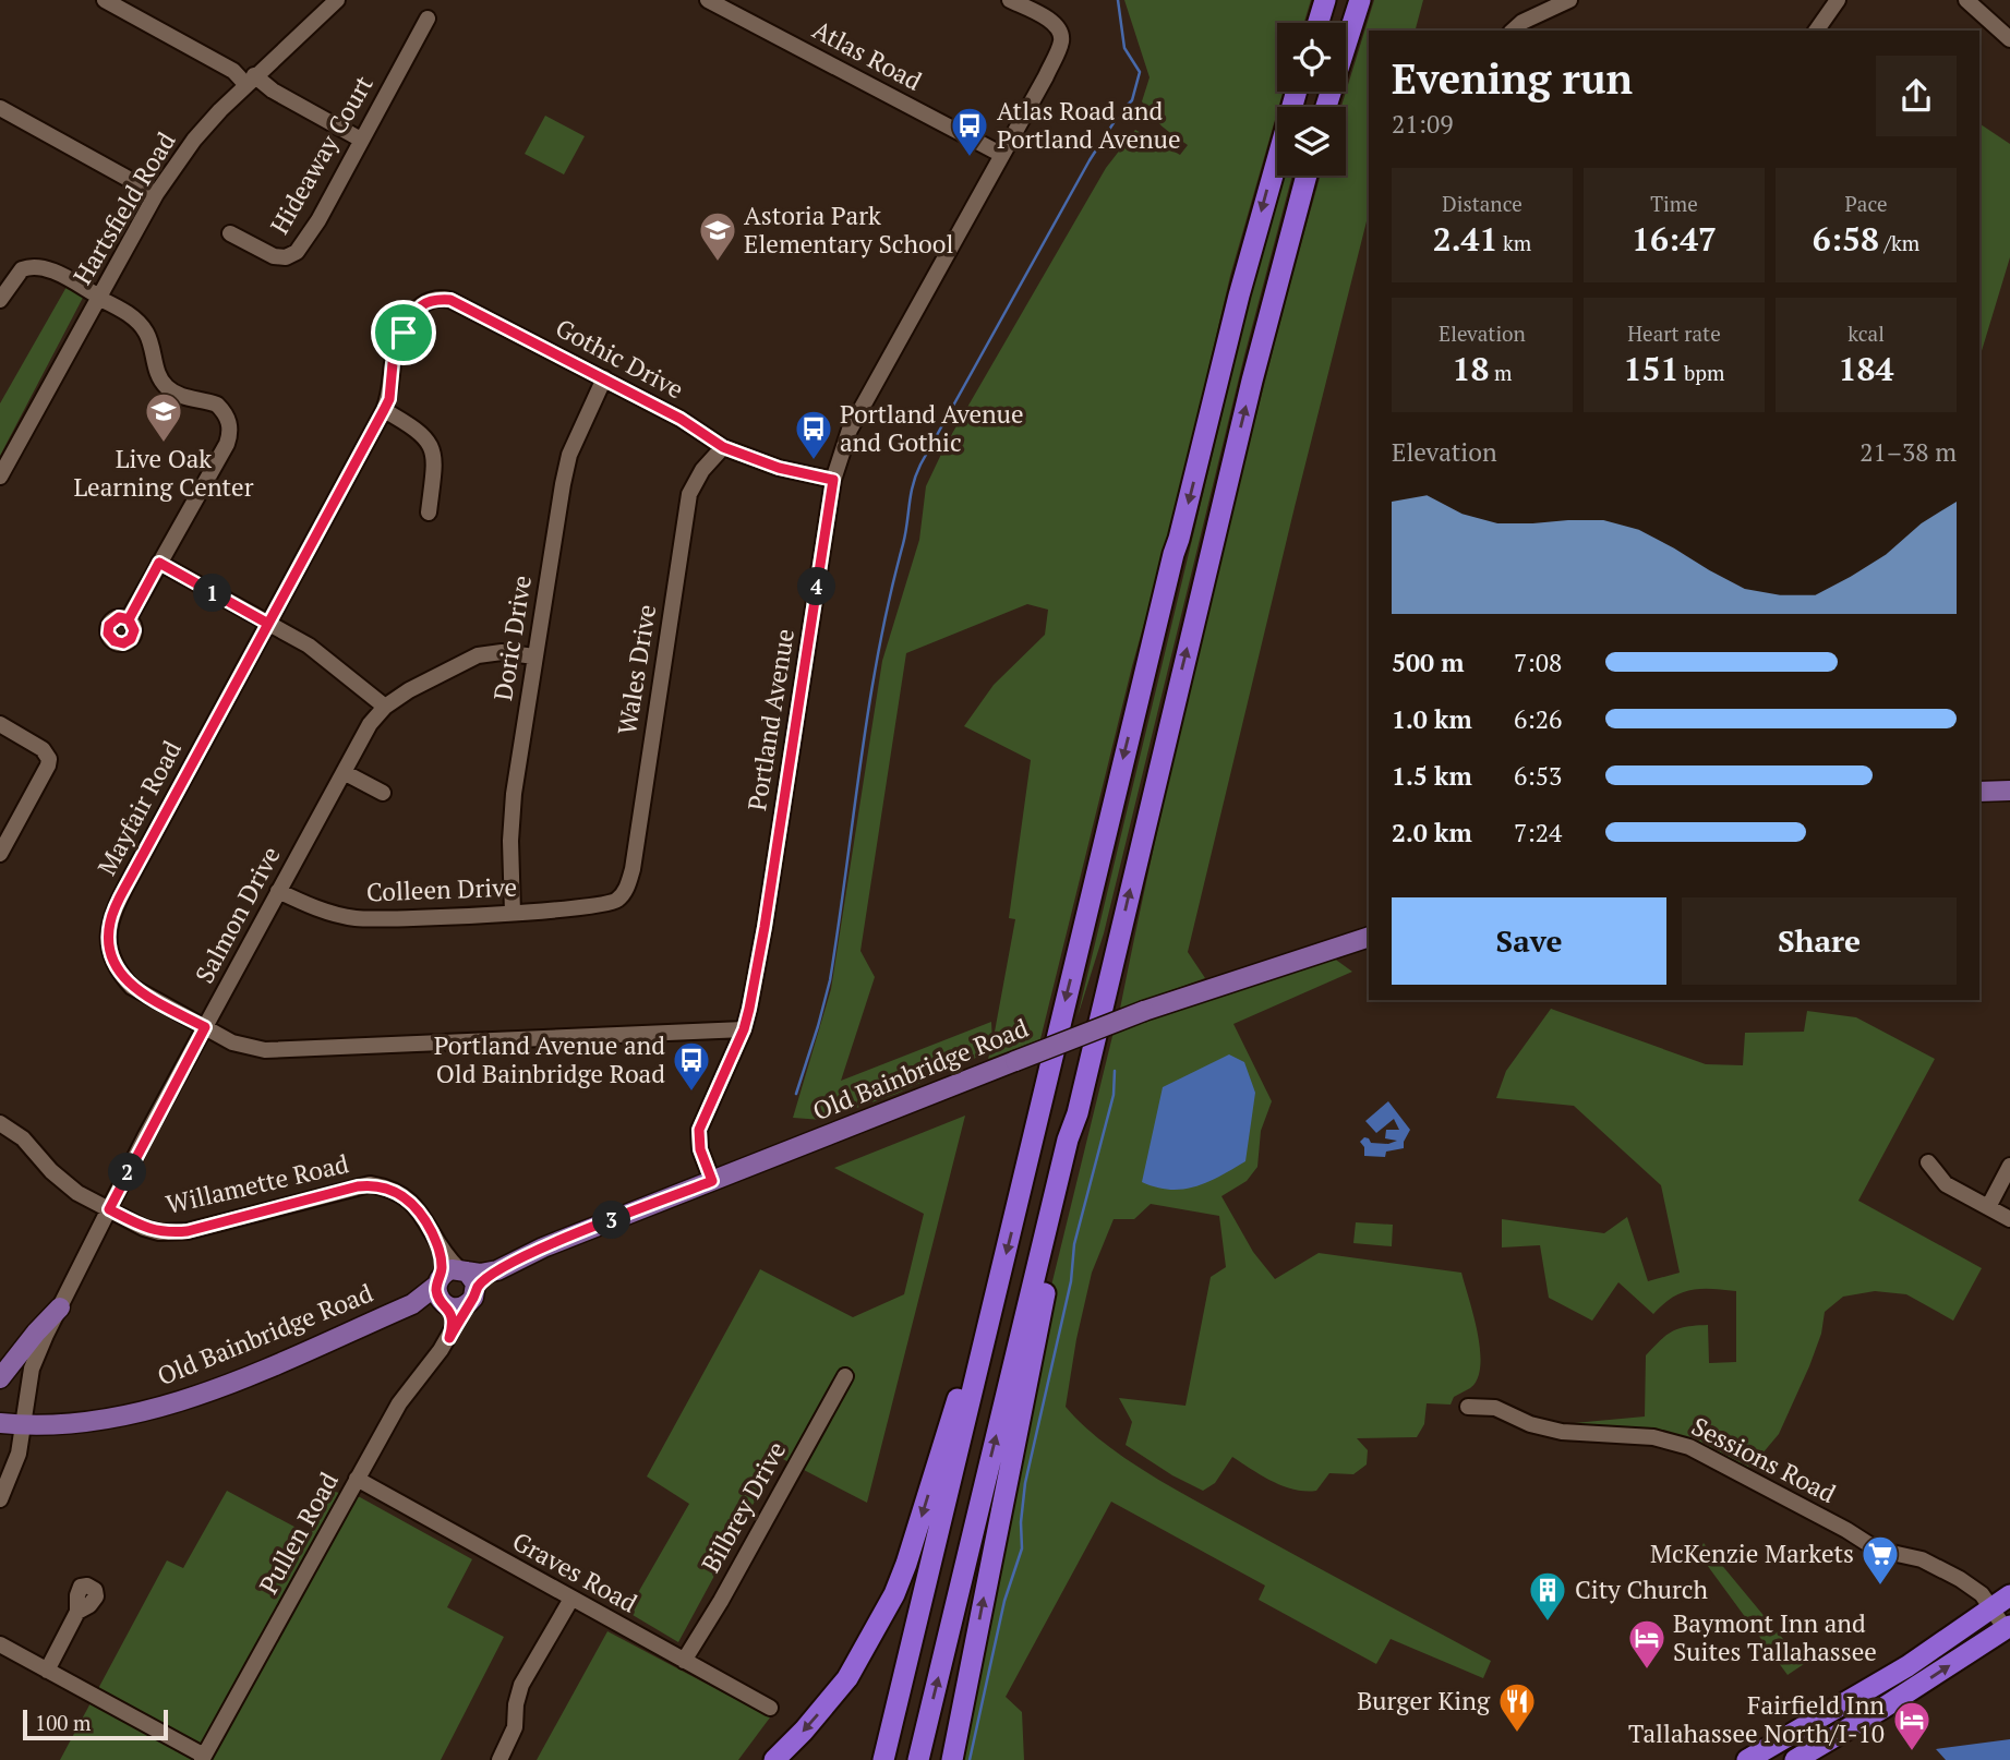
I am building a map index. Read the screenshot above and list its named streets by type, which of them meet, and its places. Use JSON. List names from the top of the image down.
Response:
{
  "streets": {
    "main road": ["Old Bainbridge Road"],
    "street": [
      "Atlas Road",
      "Hideaway Court",
      "Hartsfield Road",
      "Gothic Drive",
      "Doric Drive",
      "Wales Drive",
      "Portland Avenue",
      "Mayfair Road",
      "Colleen Drive",
      "Salmon Drive",
      "Willamette Road",
      "Sessions Road",
      "Bilbrey Drive",
      "Pullen Road",
      "Graves Road"
    ]
  },
  "crossings": [
    ["Atlas Road", "Portland Avenue"],
    ["Gothic Drive", "Doric Drive"],
    ["Gothic Drive", "Wales Drive"],
    ["Gothic Drive", "Portland Avenue"],
    ["Gothic Drive", "Mayfair Road"],
    ["Doric Drive", "Colleen Drive"],
    ["Doric Drive", "Salmon Drive"],
    ["Wales Drive", "Colleen Drive"],
    ["Portland Avenue", "Mayfair Road"],
    ["Portland Avenue", "Old Bainbridge Road"],
    ["Mayfair Road", "Salmon Drive"],
    ["Colleen Drive", "Salmon Drive"],
    ["Salmon Drive", "Old Bainbridge Road"],
    ["Salmon Drive", "Willamette Road"],
    ["Old Bainbridge Road", "Willamette Road"],
    ["Old Bainbridge Road", "Pullen Road"],
    ["Willamette Road", "Pullen Road"],
    ["Bilbrey Drive", "Graves Road"],
    ["Pullen Road", "Graves Road"]
  ],
  "places": {
    "bus stop": ["Atlas Road and Portland Avenue", "Portland Avenue and Gothic", "Portland Avenue and Old Bainbridge Road"],
    "school or university": ["Astoria Park Elementary School", "Live Oak Learning Center"],
    "supermarket": ["McKenzie Markets"],
    "building": ["City Church"],
    "hotel": ["Baymont Inn and Suites Tallahassee", "Fairfield Inn Tallahassee North/I-10"],
    "restaurant": ["Burger King"]
  },
  "scale_bar": "100 m",
  "page": {
    "heading": ["Evening run", "21:09"],
    "stats": [
      ["Distance", "2.41 km"],
      ["Time", "16:47"],
      ["Pace", "6:58 /km"],
      ["Elevation", "18 m"],
      ["Heart rate", "151 bpm"],
      ["kcal", "184"]
    ],
    "chart": ["Elevation", "21–38 m"],
    "pins": [
      "4",
      "1",
      "2",
      "3"
    ],
    "list": [
      {
        "name": "500 m",
        "note": "7:08"
      },
      {
        "name": "1.0 km",
        "note": "6:26"
      },
      {
        "name": "1.5 km",
        "note": "6:53"
      },
      {
        "name": "2.0 km",
        "note": "7:24"
      }
    ],
    "buttons": ["Save", "Share"],
    "scale": "100 m"
  }
}
